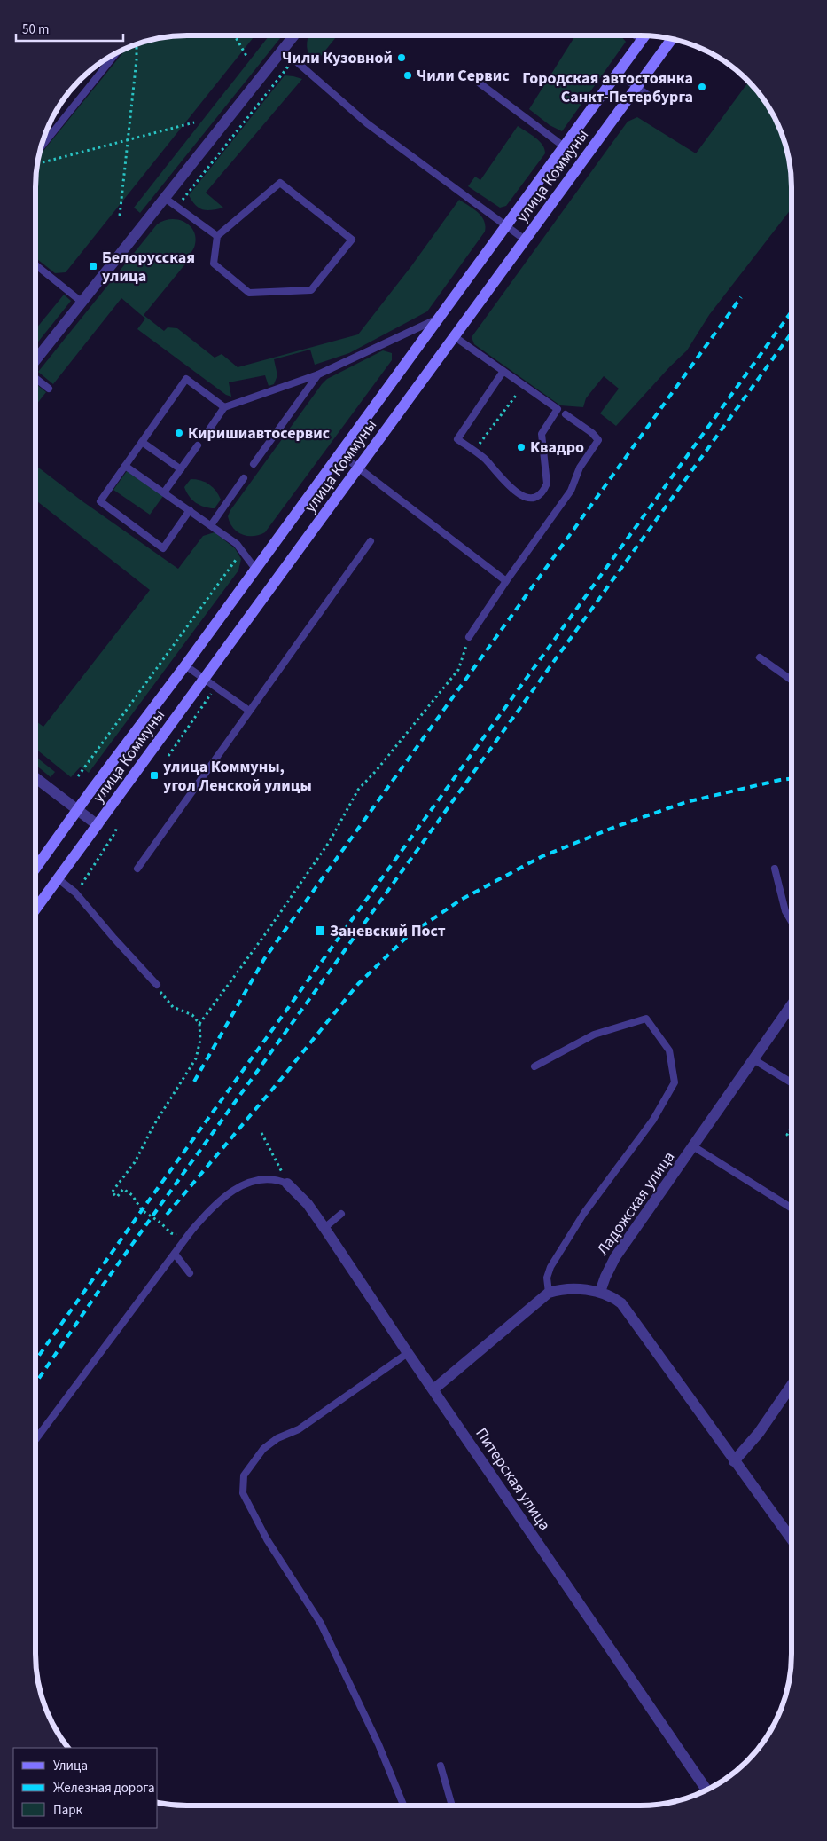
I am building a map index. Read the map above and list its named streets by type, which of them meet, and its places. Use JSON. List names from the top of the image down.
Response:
{
  "streets": {
    "street": ["улица Коммуны", "Ладожская улица", "Питерская улица"]
  },
  "places": {
    "other": [
      "Чили Кузовной",
      "Чили Сервис",
      "Городская автостоянка Санкт-Петербурга",
      "Киришиавтосервис",
      "Квадро"
    ],
    "transit": ["Белорусская улица", "улица Коммуны, угол Ленской улицы", "Заневский Пост"]
  },
  "legend": ["Улица", "Железная дорога", "Парк"],
  "scale_bar": "50 m"
}
